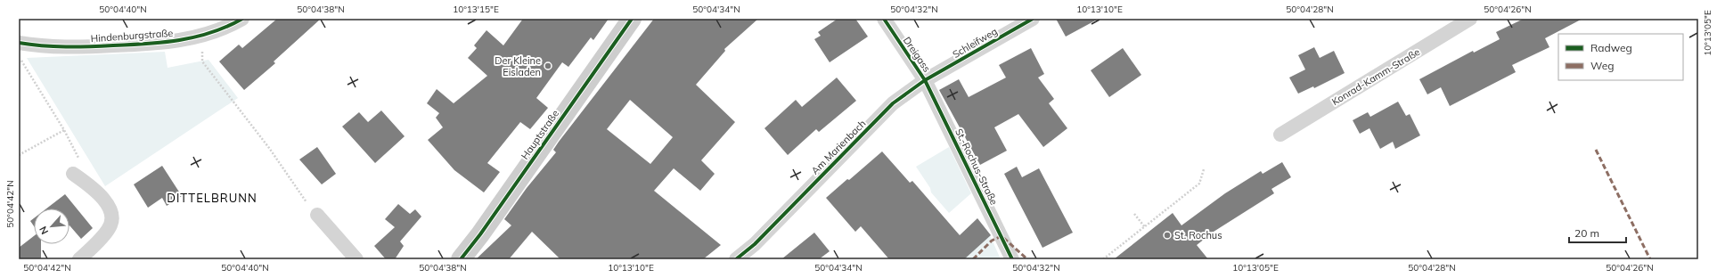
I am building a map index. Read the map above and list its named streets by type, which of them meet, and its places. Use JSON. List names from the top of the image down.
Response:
{
  "streets": {
    "street": [
      "Hindenburgstraße",
      "Schleifweg",
      "Dreigass",
      "Konrad-Kamm-Straße",
      "Hauptstraße",
      "Am Marienbach",
      "St.-Rochus-Straße"
    ]
  },
  "crossings": [
    ["Schleifweg", "Dreigass"],
    ["Schleifweg", "Am Marienbach"],
    ["Schleifweg", "St.-Rochus-Straße"],
    ["Dreigass", "Am Marienbach"],
    ["Dreigass", "St.-Rochus-Straße"],
    ["Am Marienbach", "St.-Rochus-Straße"]
  ],
  "districts": ["DITTELBRUNN"],
  "places": ["Der Kleine Eisladen", "St. Rochus"],
  "legend": ["Radweg", "Weg"],
  "scale_bar": "20 m",
  "north": "bottom left",
  "coordinates": [
    "50°04'40\"N",
    "50°04'38\"N",
    "10°13'15\"E",
    "50°04'34\"N",
    "50°04'32\"N",
    "10°13'10\"E",
    "50°04'28\"N",
    "50°04'26\"N",
    "10°13'05\"E",
    "50°04'42\"N"
  ]
}
